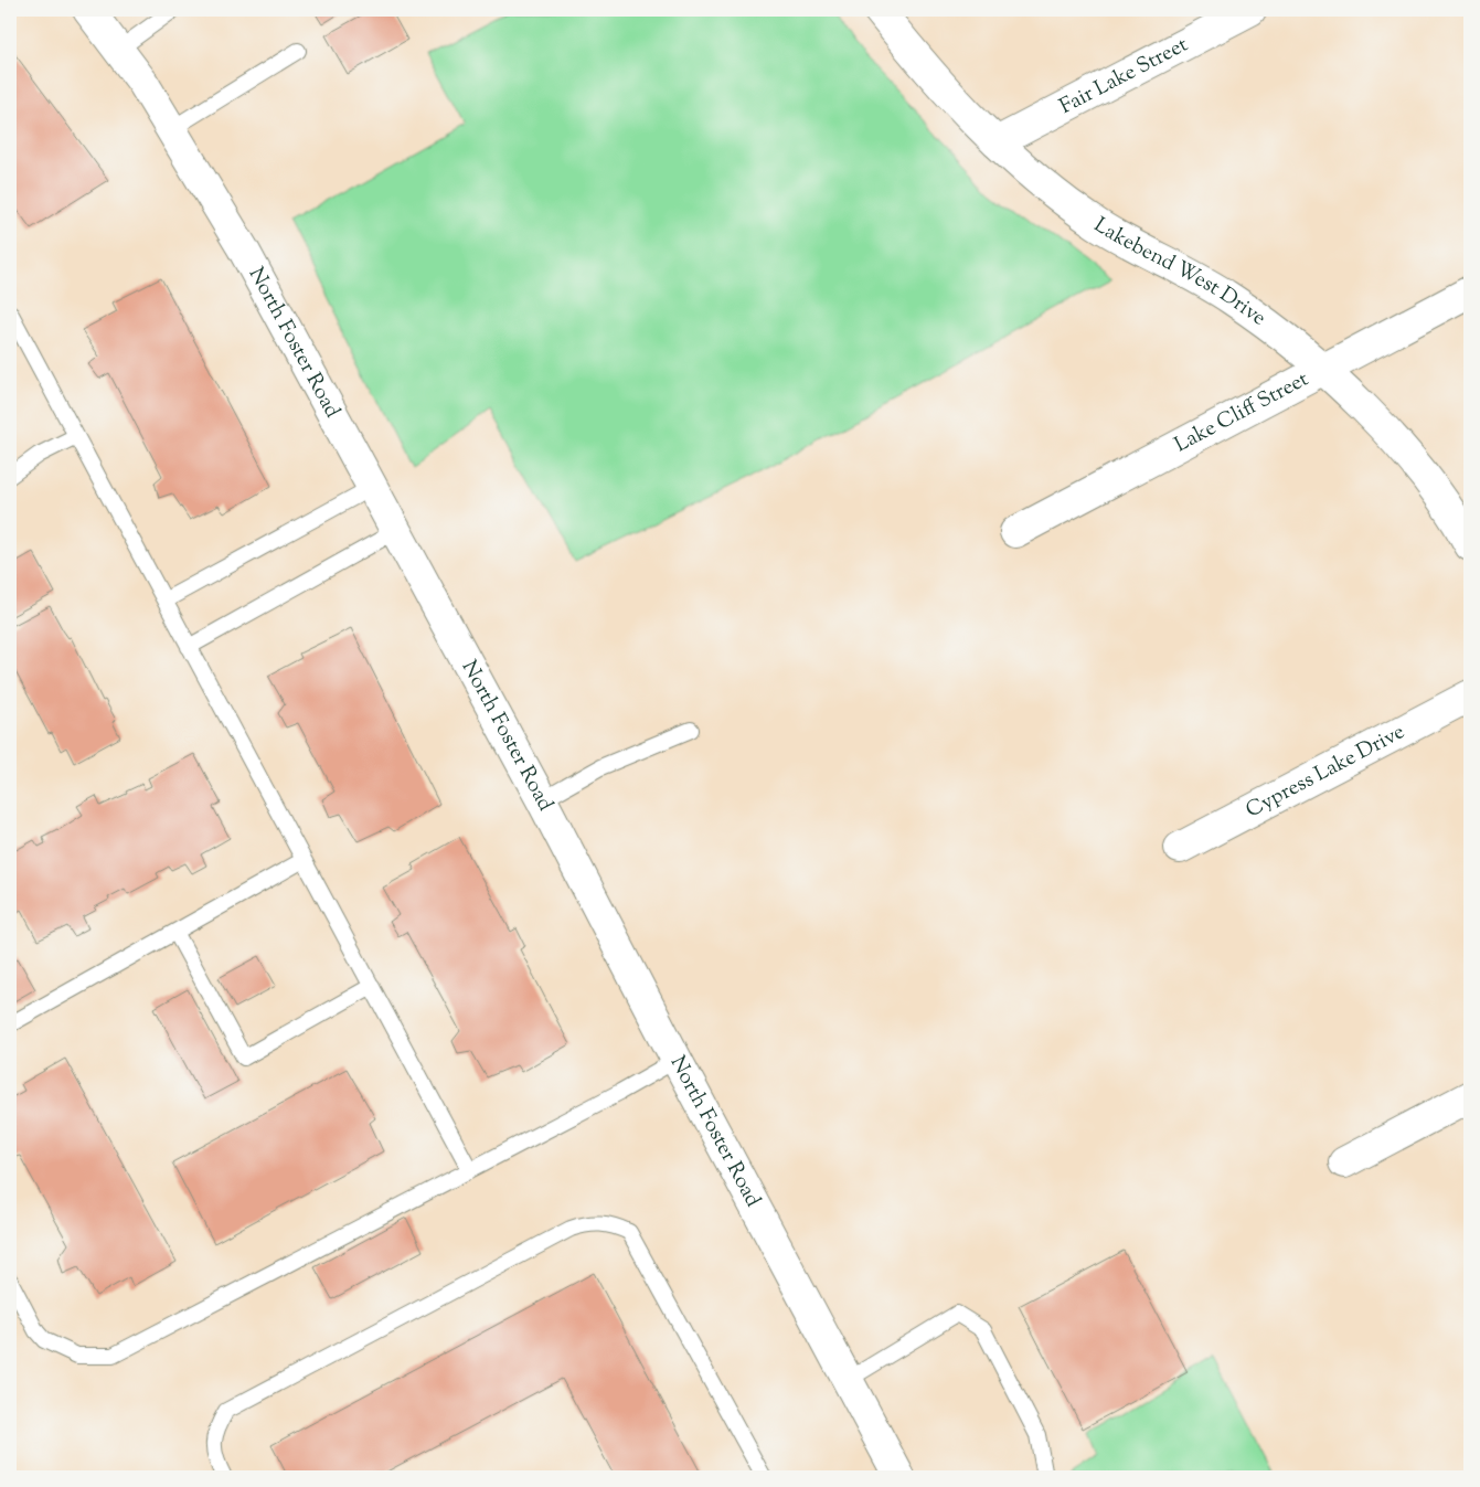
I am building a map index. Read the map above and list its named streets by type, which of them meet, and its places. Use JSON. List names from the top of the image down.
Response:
{
  "streets": {
    "street": [
      "Fair Lake Street",
      "Lakebend West Drive",
      "North Foster Road",
      "Lake Cliff Street",
      "Cypress Lake Drive"
    ]
  },
  "crossings": [
    ["Fair Lake Street", "Lakebend West Drive"],
    ["Lakebend West Drive", "Lake Cliff Street"]
  ]
}
